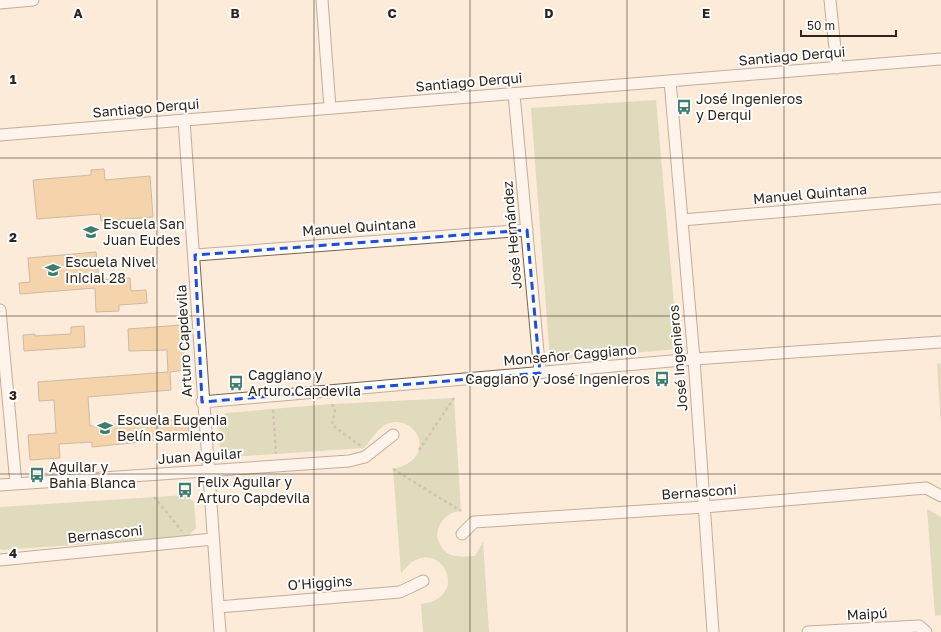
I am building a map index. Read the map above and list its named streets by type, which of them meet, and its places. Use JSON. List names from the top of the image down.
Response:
{
  "streets": {
    "street": [
      "Santiago Derqui",
      "Manuel Quintana",
      "José Hernández",
      "Arturo Capdevila",
      "Monseñor Caggiano",
      "José Ingenieros",
      "Juan Aguilar",
      "Bernasconi",
      "O'Higgins",
      "Maipú"
    ]
  },
  "crossings": [
    ["Santiago Derqui", "José Hernández"],
    ["Santiago Derqui", "Arturo Capdevila"],
    ["Santiago Derqui", "José Ingenieros"],
    ["Manuel Quintana", "José Hernández"],
    ["Manuel Quintana", "Arturo Capdevila"],
    ["Manuel Quintana", "José Ingenieros"],
    ["José Hernández", "Monseñor Caggiano"],
    ["Arturo Capdevila", "Monseñor Caggiano"],
    ["Arturo Capdevila", "Juan Aguilar"],
    ["Arturo Capdevila", "Bernasconi"],
    ["Arturo Capdevila", "O'Higgins"],
    ["Monseñor Caggiano", "José Ingenieros"],
    ["José Ingenieros", "Bernasconi"]
  ],
  "places": {
    "bus stop": [
      "José Ingenieros y Derqui",
      "Caggiano y José Ingenieros",
      "Caggiano y Arturo Capdevila",
      "Aguilar y Bahia Blanca",
      "Felix Aguilar y Arturo Capdevila"
    ],
    "school or university": ["Escuela San Juan Eudes", "Escuela Nivel Inicial 28", "Escuela Eugenia Belín Sarmiento"]
  },
  "scale_bar": "50 m",
  "grid": {
    "columns": [
      "A",
      "B",
      "C",
      "D",
      "E"
    ],
    "rows": [
      "1",
      "2",
      "3",
      "4"
    ]
  }
}
